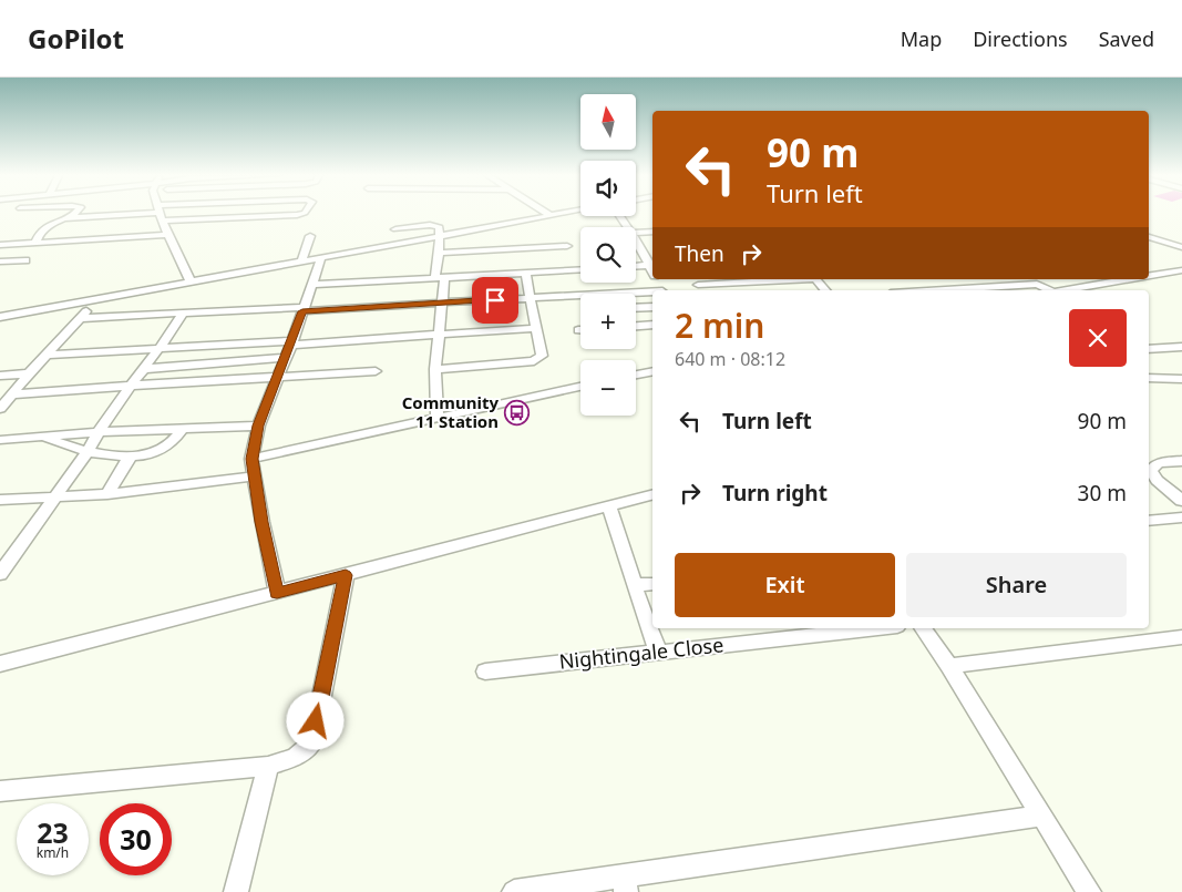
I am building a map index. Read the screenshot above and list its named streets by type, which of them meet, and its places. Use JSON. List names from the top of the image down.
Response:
{
  "streets": {
    "street": ["Nightingale Close"]
  },
  "places": {
    "bus stop": ["Community 11 Station"]
  },
  "north": "top",
  "page": {
    "header": "GoPilot",
    "nav": ["Map", "Directions", "Saved"],
    "map_buttons": ["+", "−"],
    "turn": ["90 m", "Turn left"],
    "then": "Then",
    "heading": ["2 min", "640 m · 08:12"],
    "list": [
      {
        "name": "Turn left",
        "value": "90 m"
      },
      {
        "name": "Turn right",
        "value": "30 m"
      }
    ],
    "buttons": ["Exit", "Share"],
    "speed": "23 km/h",
    "limit": "30"
  }
}
